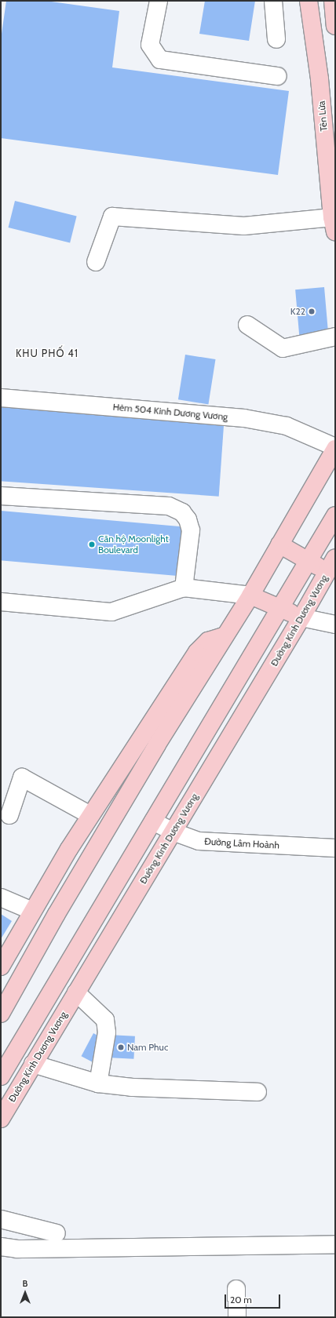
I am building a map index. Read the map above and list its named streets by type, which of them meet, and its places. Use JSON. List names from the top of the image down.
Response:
{
  "streets": {
    "main road": ["Tên Lửa", "Đường Kinh Dương Vương"],
    "street": ["Hẻm 504 Kinh Dương Vương", "Đường Lâm Hoành"]
  },
  "crossings": [
    ["Đường Kinh Dương Vương", "Đường Lâm Hoành"]
  ],
  "districts": ["KHU PHỐ 41"],
  "places": ["K22", "Căn hộ Moonlight Boulevard", "Nam Phuc"],
  "scale_bar": "20 m",
  "north": "top"
}
